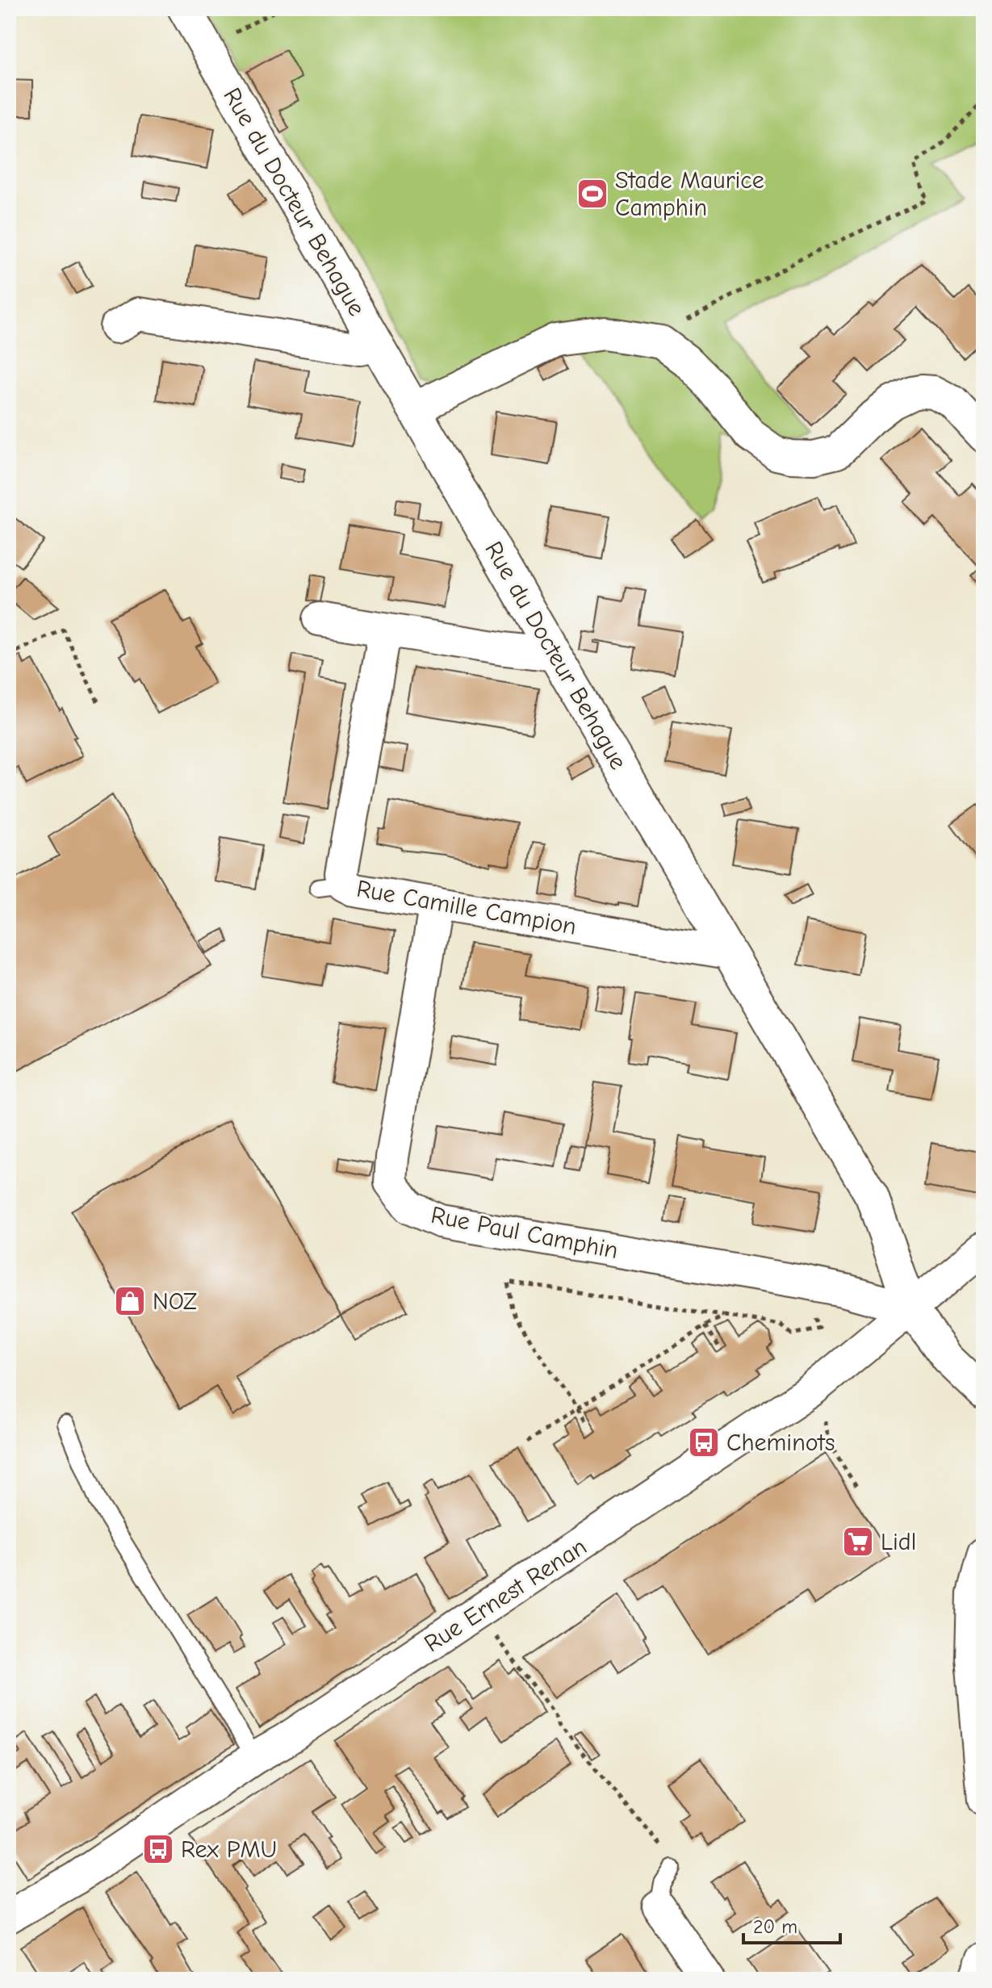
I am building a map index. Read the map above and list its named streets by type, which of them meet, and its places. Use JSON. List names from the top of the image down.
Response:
{
  "streets": {
    "street": [
      "Rue du Docteur Behague",
      "Rue Camille Campion",
      "Rue Paul Camphin",
      "Rue Ernest Renan"
    ]
  },
  "crossings": [
    ["Rue du Docteur Behague", "Rue Camille Campion"],
    ["Rue du Docteur Behague", "Rue Paul Camphin"],
    ["Rue du Docteur Behague", "Rue Ernest Renan"],
    ["Rue Camille Campion", "Rue Paul Camphin"],
    ["Rue Paul Camphin", "Rue Ernest Renan"]
  ],
  "places": {
    "sports": ["Stade Maurice Camphin"],
    "shop": ["NOZ"],
    "bus stop": ["Cheminots", "Rex PMU"],
    "supermarket": ["Lidl"]
  },
  "scale_bar": "20 m"
}
